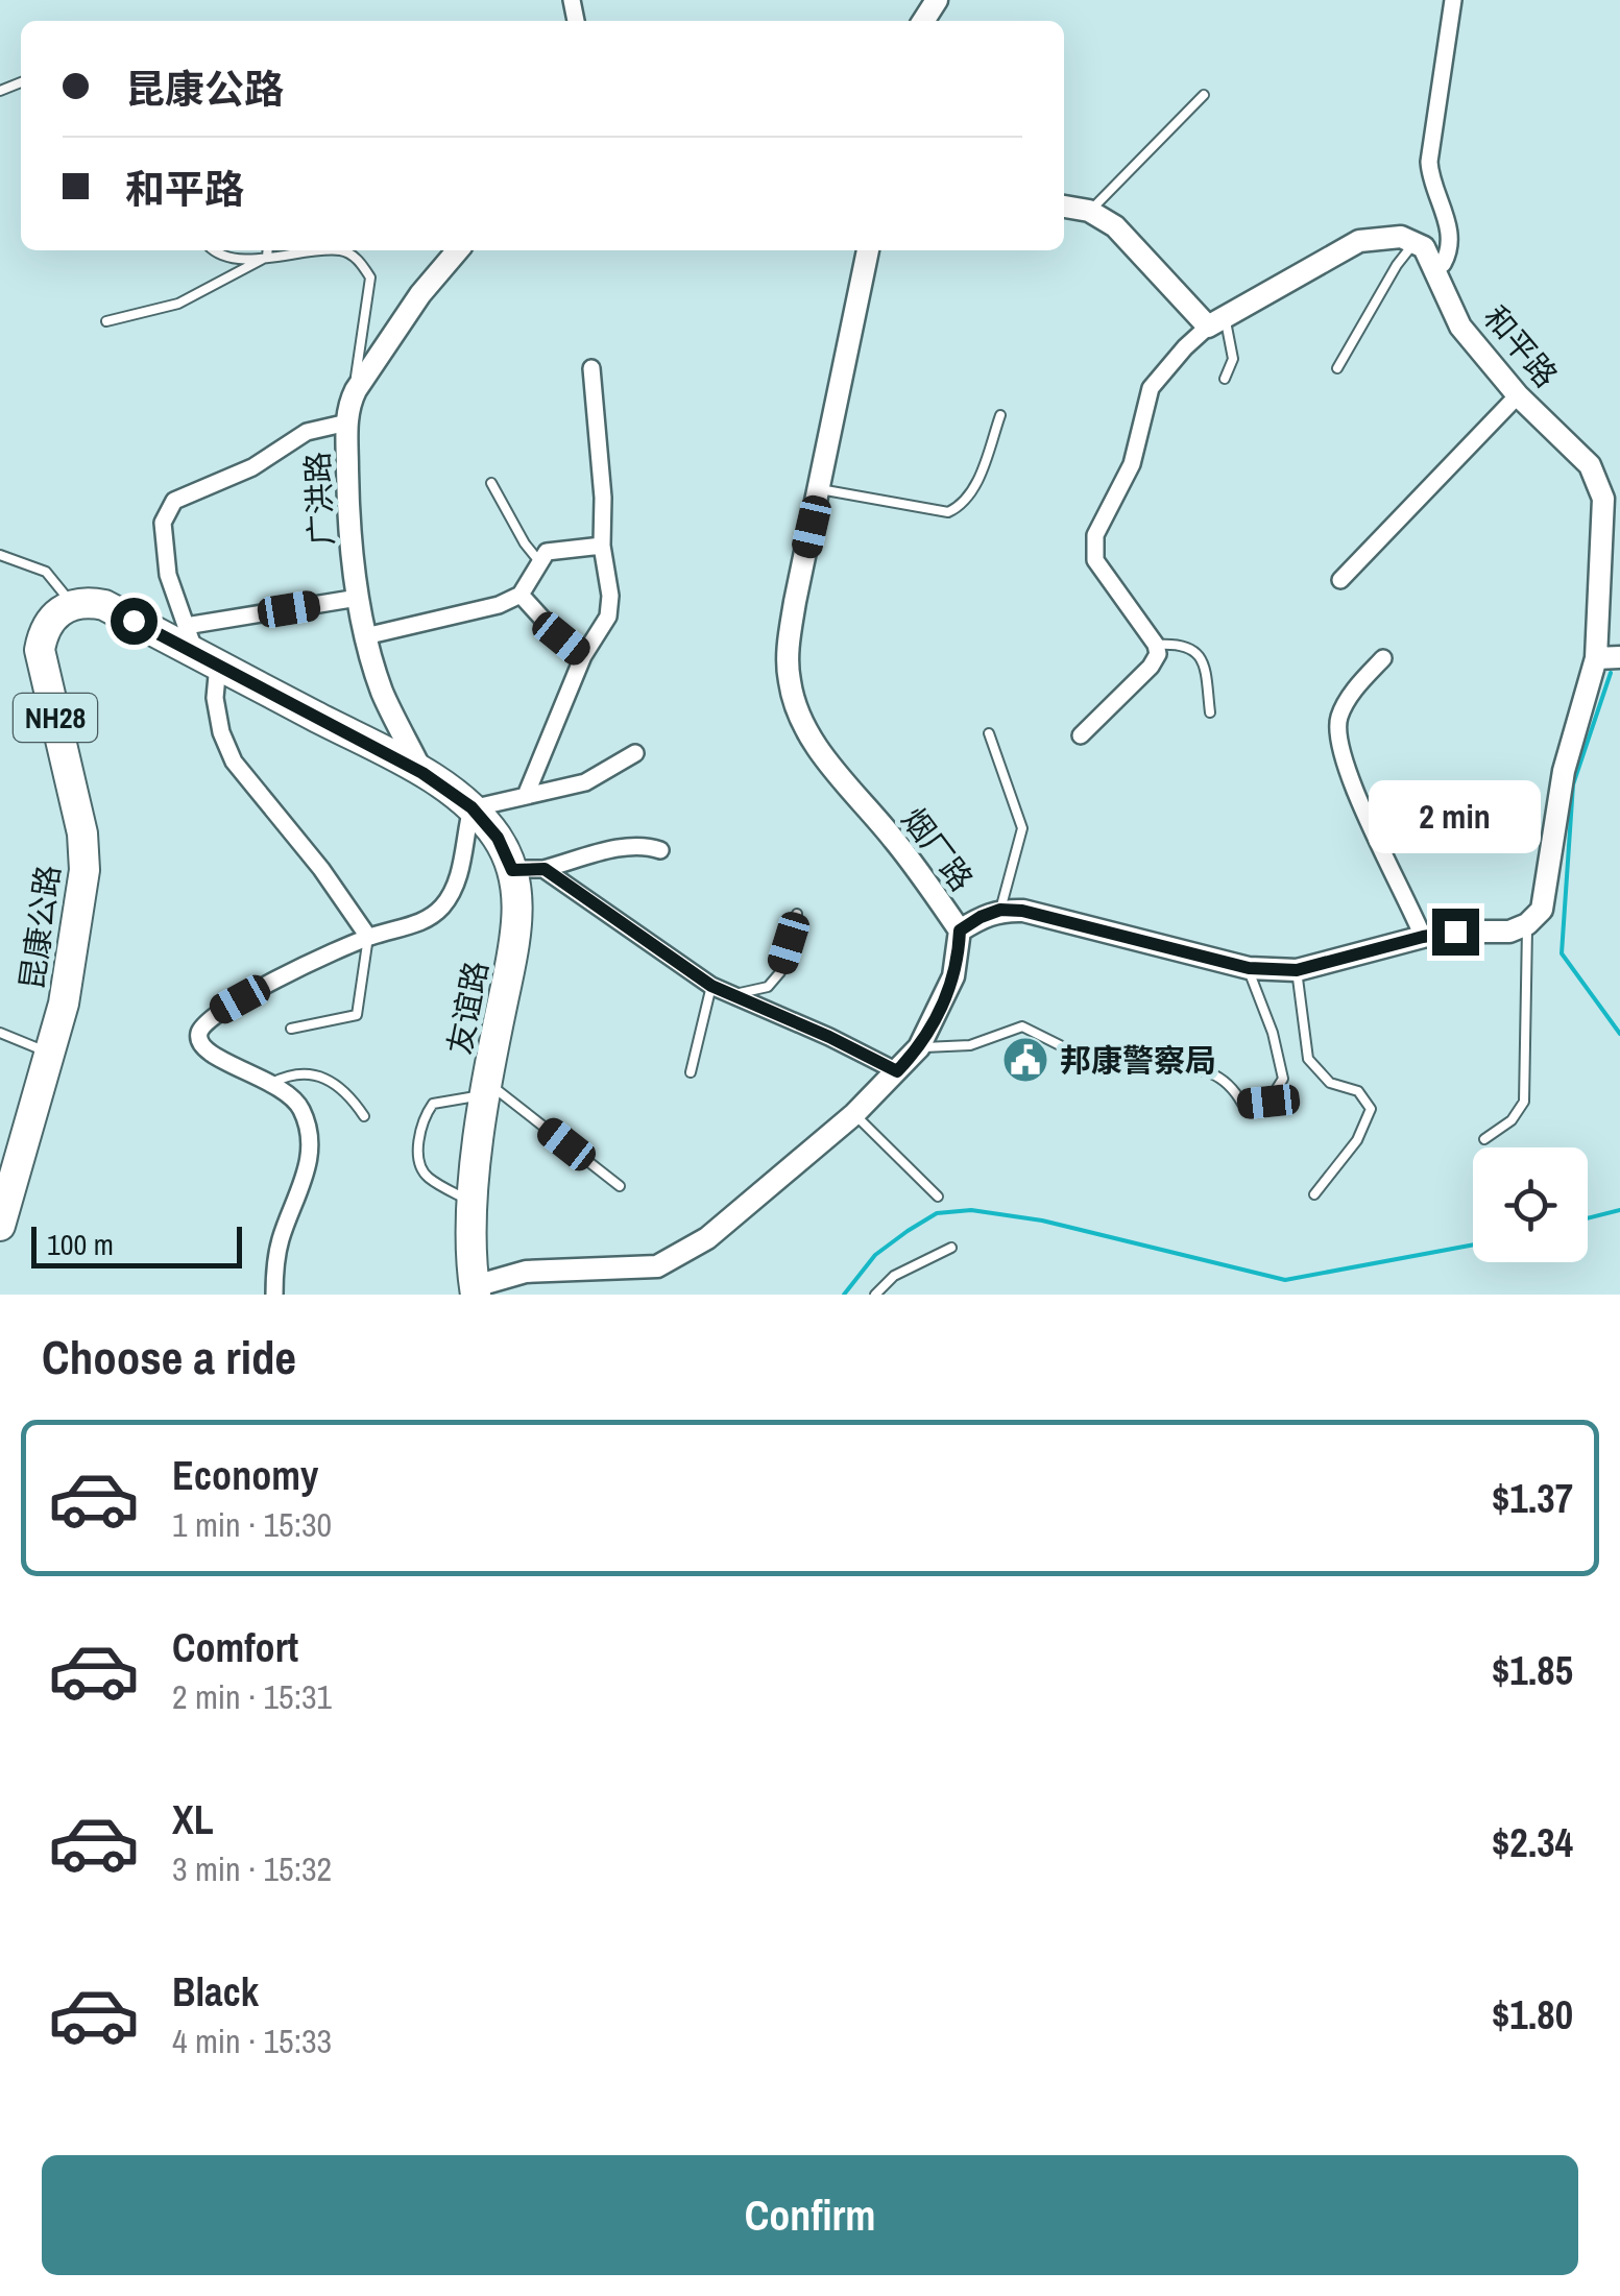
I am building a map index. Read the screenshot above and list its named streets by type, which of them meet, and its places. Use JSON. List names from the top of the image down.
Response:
{
  "streets": {
    "highway": ["NH28", "昆康公路", "友谊路"],
    "street": ["和平路", "广洪路", "烟厂路"]
  },
  "crossings": [
    ["广洪路", "友谊路"],
    ["烟厂路", "友谊路"]
  ],
  "places": {
    "public building": ["邦康警察局"]
  },
  "scale_bar": "100 m",
  "page": {
    "banner": ["昆康公路", "和平路"],
    "bubble": "2 min",
    "scale": "100 m",
    "heading": "Choose a ride",
    "list": [
      {
        "name": "Economy",
        "note": "1 min · 15:30",
        "value": "$1.37"
      },
      {
        "name": "Comfort",
        "note": "2 min · 15:31",
        "value": "$1.85"
      },
      {
        "name": "XL",
        "note": "3 min · 15:32",
        "value": "$2.34"
      },
      {
        "name": "Black",
        "note": "4 min · 15:33",
        "value": "$1.80"
      }
    ],
    "buttons": "Confirm"
  }
}
